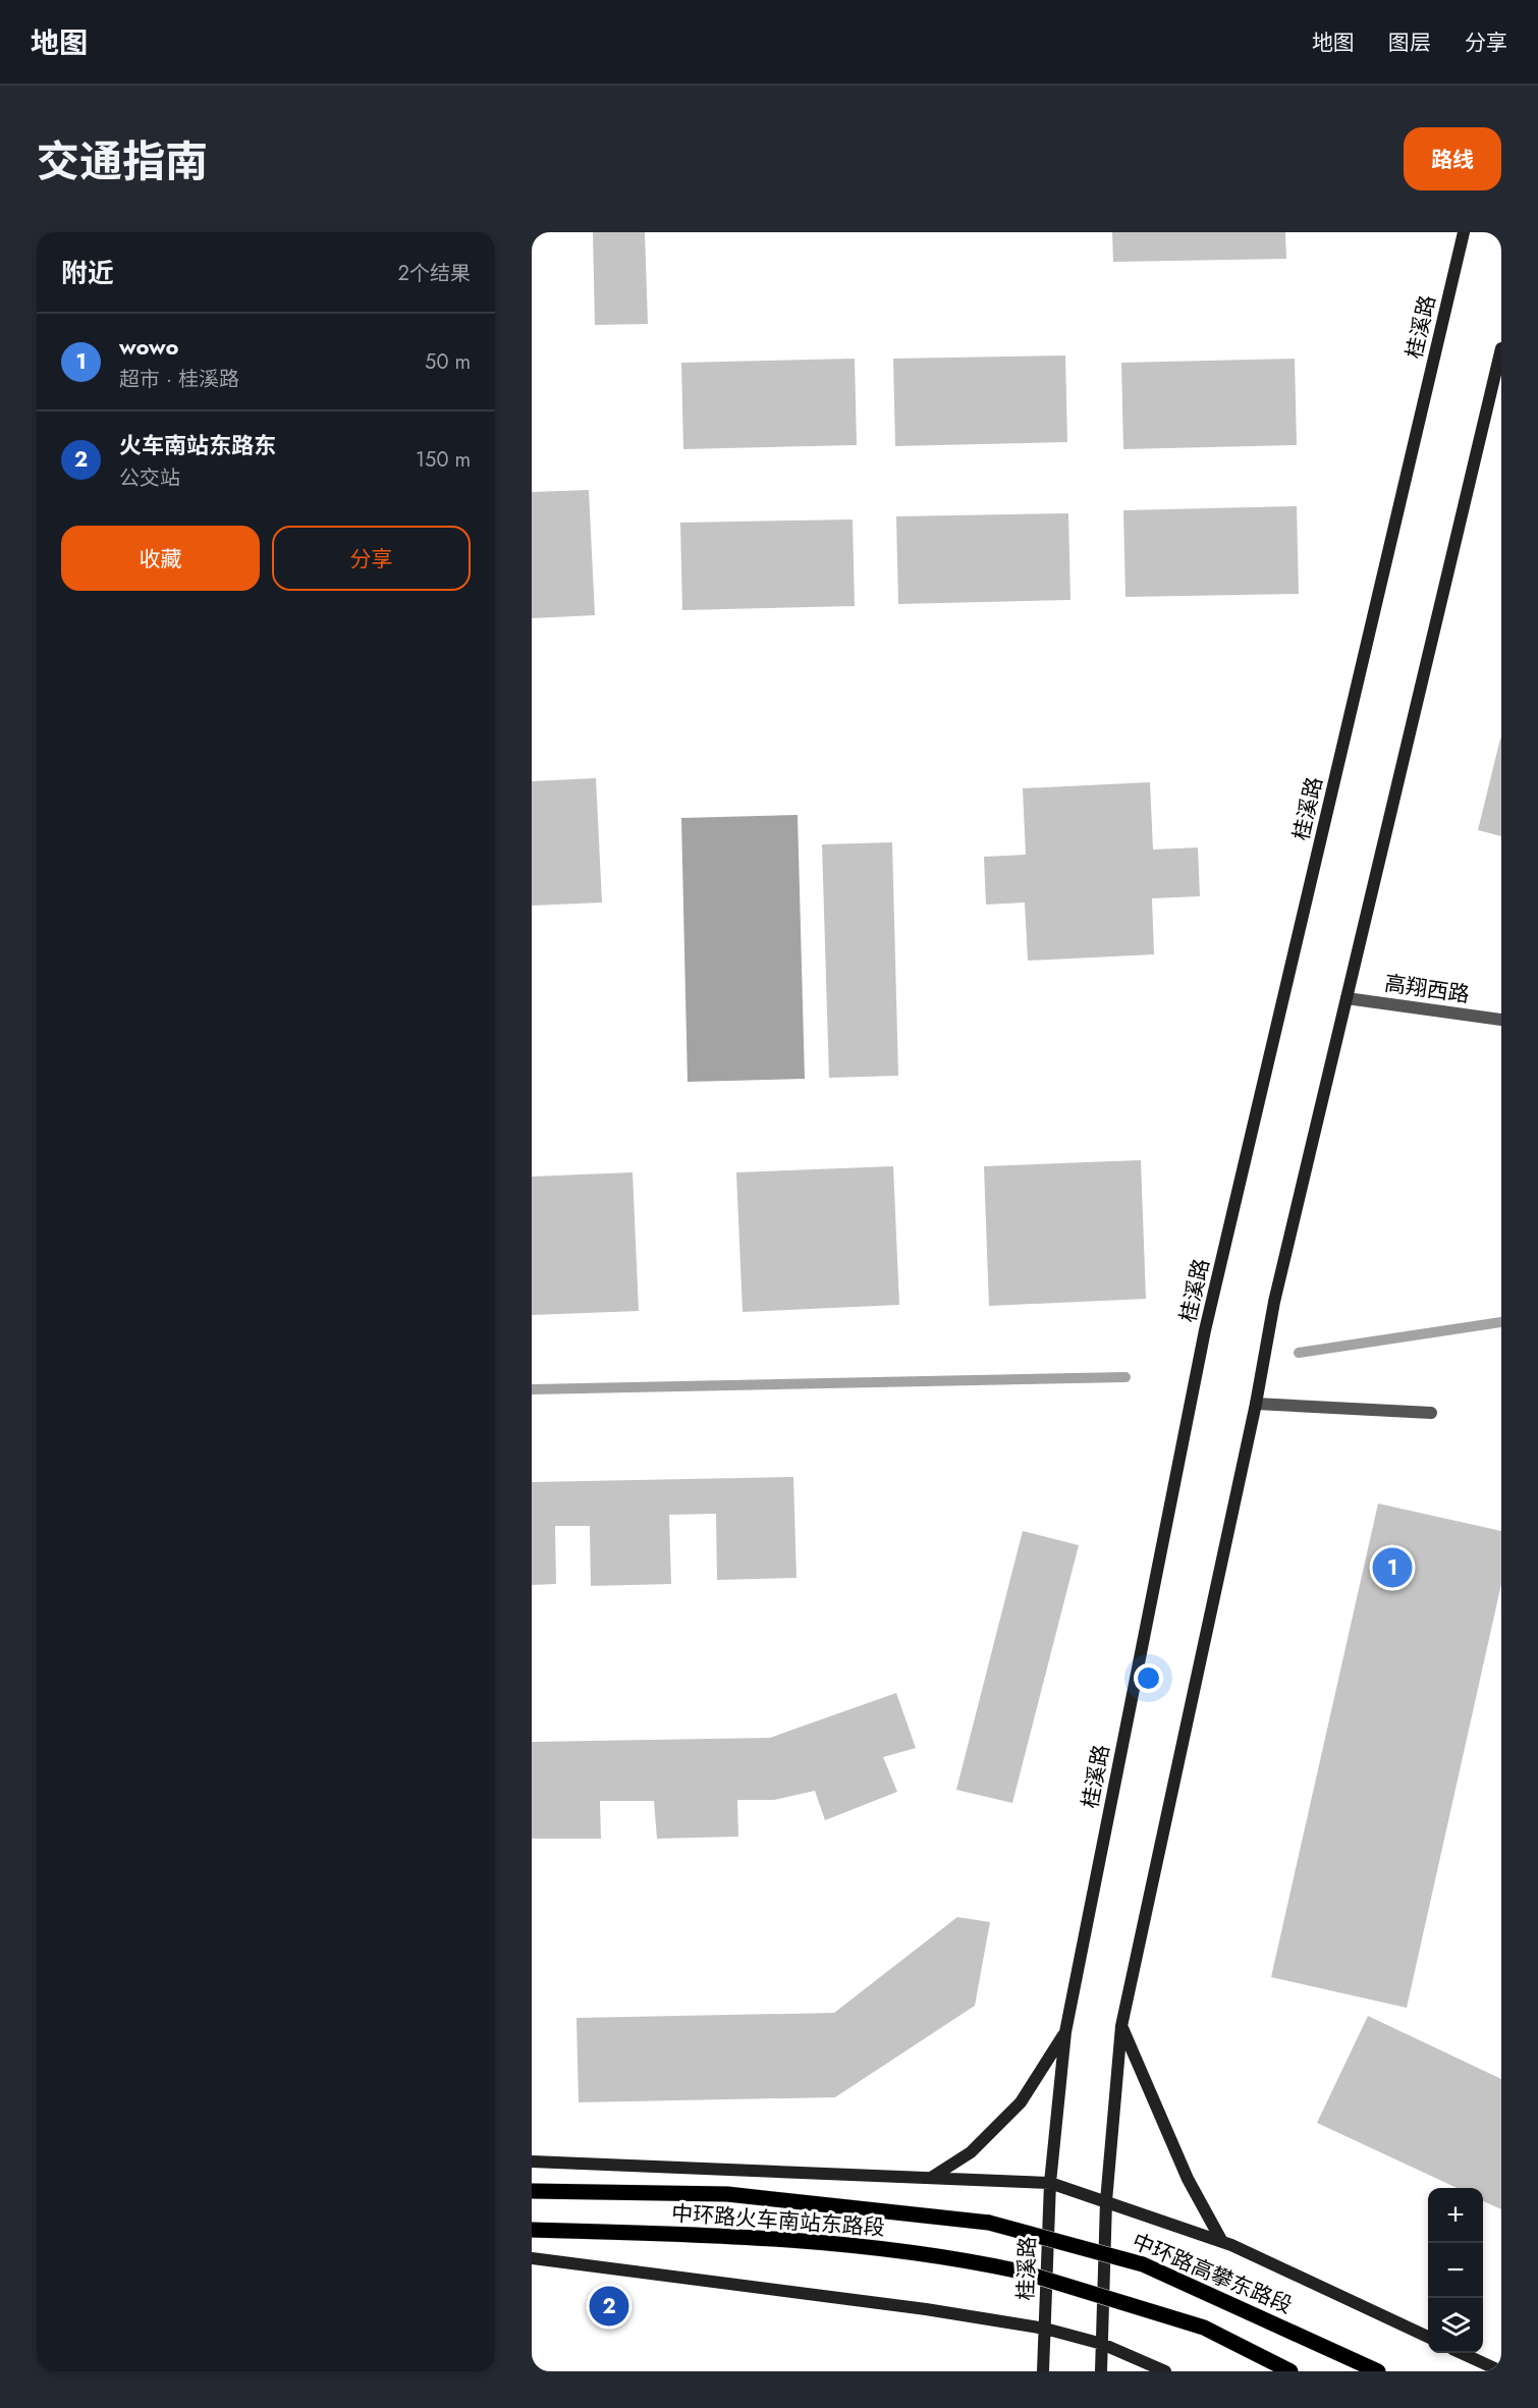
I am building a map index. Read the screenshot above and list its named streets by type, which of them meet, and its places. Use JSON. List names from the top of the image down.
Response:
{
  "streets": {
    "main road": ["桂溪路", "中环路火车南站东路段", "中环路高攀东路段"],
    "street": ["高翔西路"]
  },
  "crossings": [
    ["中环路火车南站东路段", "中环路高攀东路段"]
  ],
  "page": {
    "header": "地图",
    "nav": ["地图", "图层", "分享"],
    "title": "交通指南",
    "buttons": [
      "路线",
      ["收藏", "分享"]
    ],
    "heading": ["附近", "2个结果"],
    "list": [
      {
        "mark": "1",
        "name": "wowo",
        "note": "超市 · 桂溪路",
        "value": "50 m"
      },
      {
        "mark": "2",
        "name": "火车南站东路东",
        "note": "公交站",
        "value": "150 m"
      }
    ],
    "pins": ["1", "2"],
    "map_buttons": ["+", "−"]
  }
}
